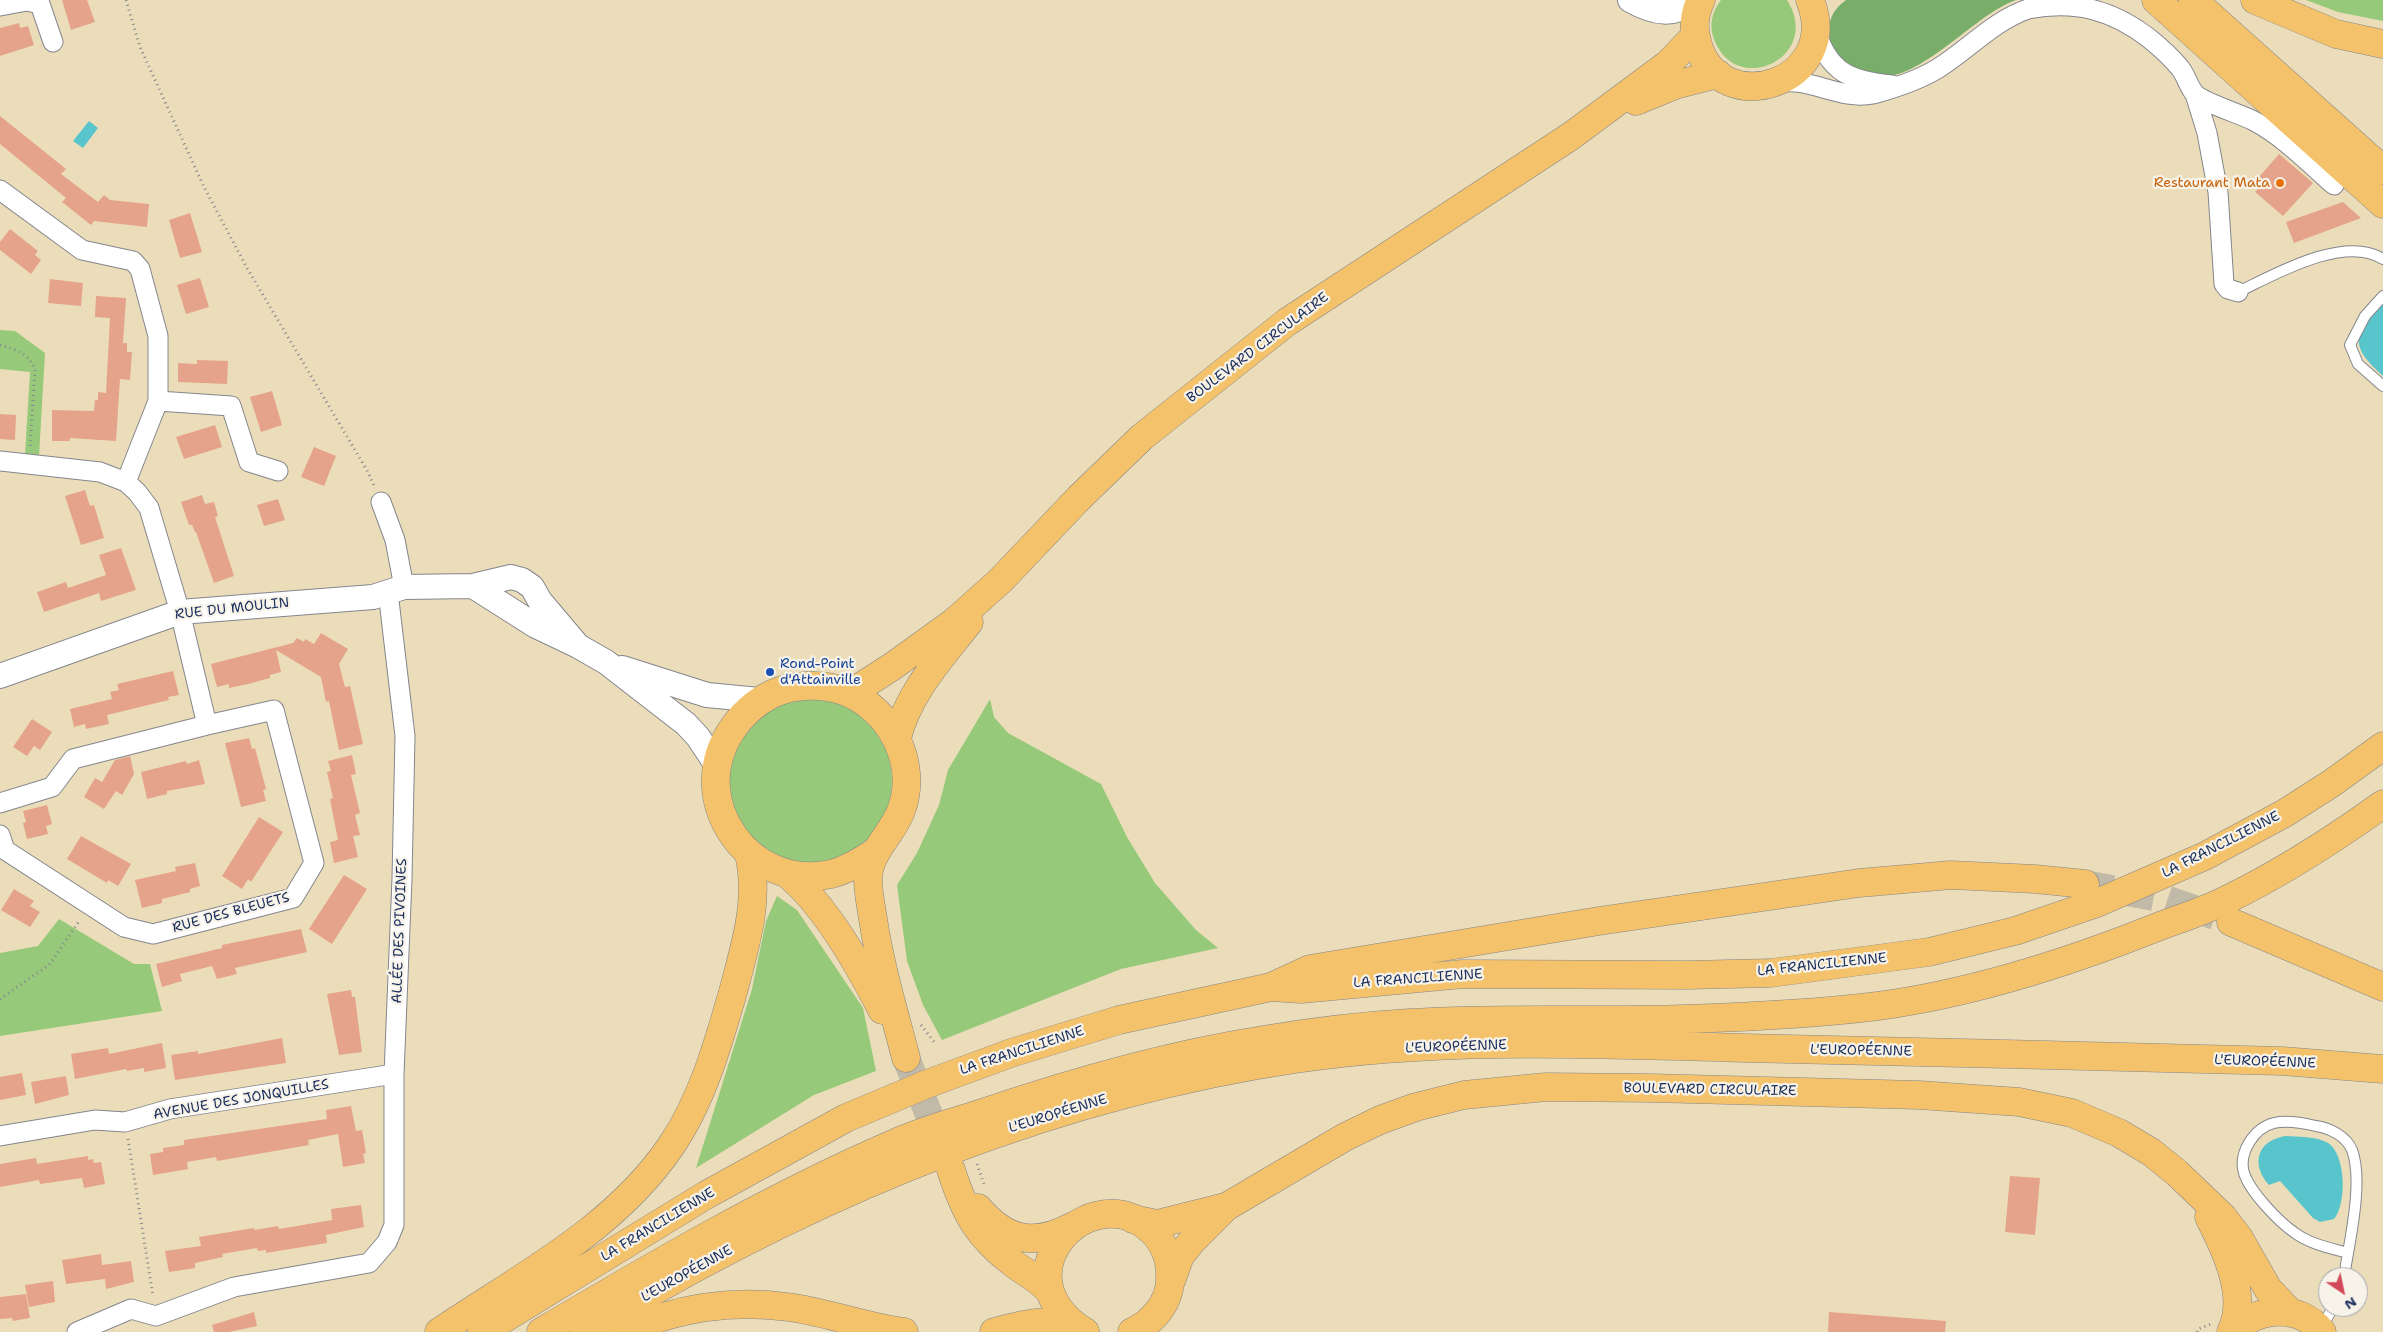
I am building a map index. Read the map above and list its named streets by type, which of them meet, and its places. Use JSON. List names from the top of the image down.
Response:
{
  "streets": {
    "main road": ["BOULEVARD CIRCULAIRE", "LA FRANCILIENNE", "L'EUROPÉENNE"],
    "street": [
      "RUE DU MOULIN",
      "RUE DES BLEUETS",
      "ALLÉE DES PIVOINES",
      "AVENUE DES JONQUILLES"
    ]
  },
  "crossings": [
    ["RUE DU MOULIN", "ALLÉE DES PIVOINES"],
    ["ALLÉE DES PIVOINES", "AVENUE DES JONQUILLES"]
  ],
  "places": ["Restaurant Mata", "Rond-Point d'Attainville"],
  "north": "bottom right"
}
